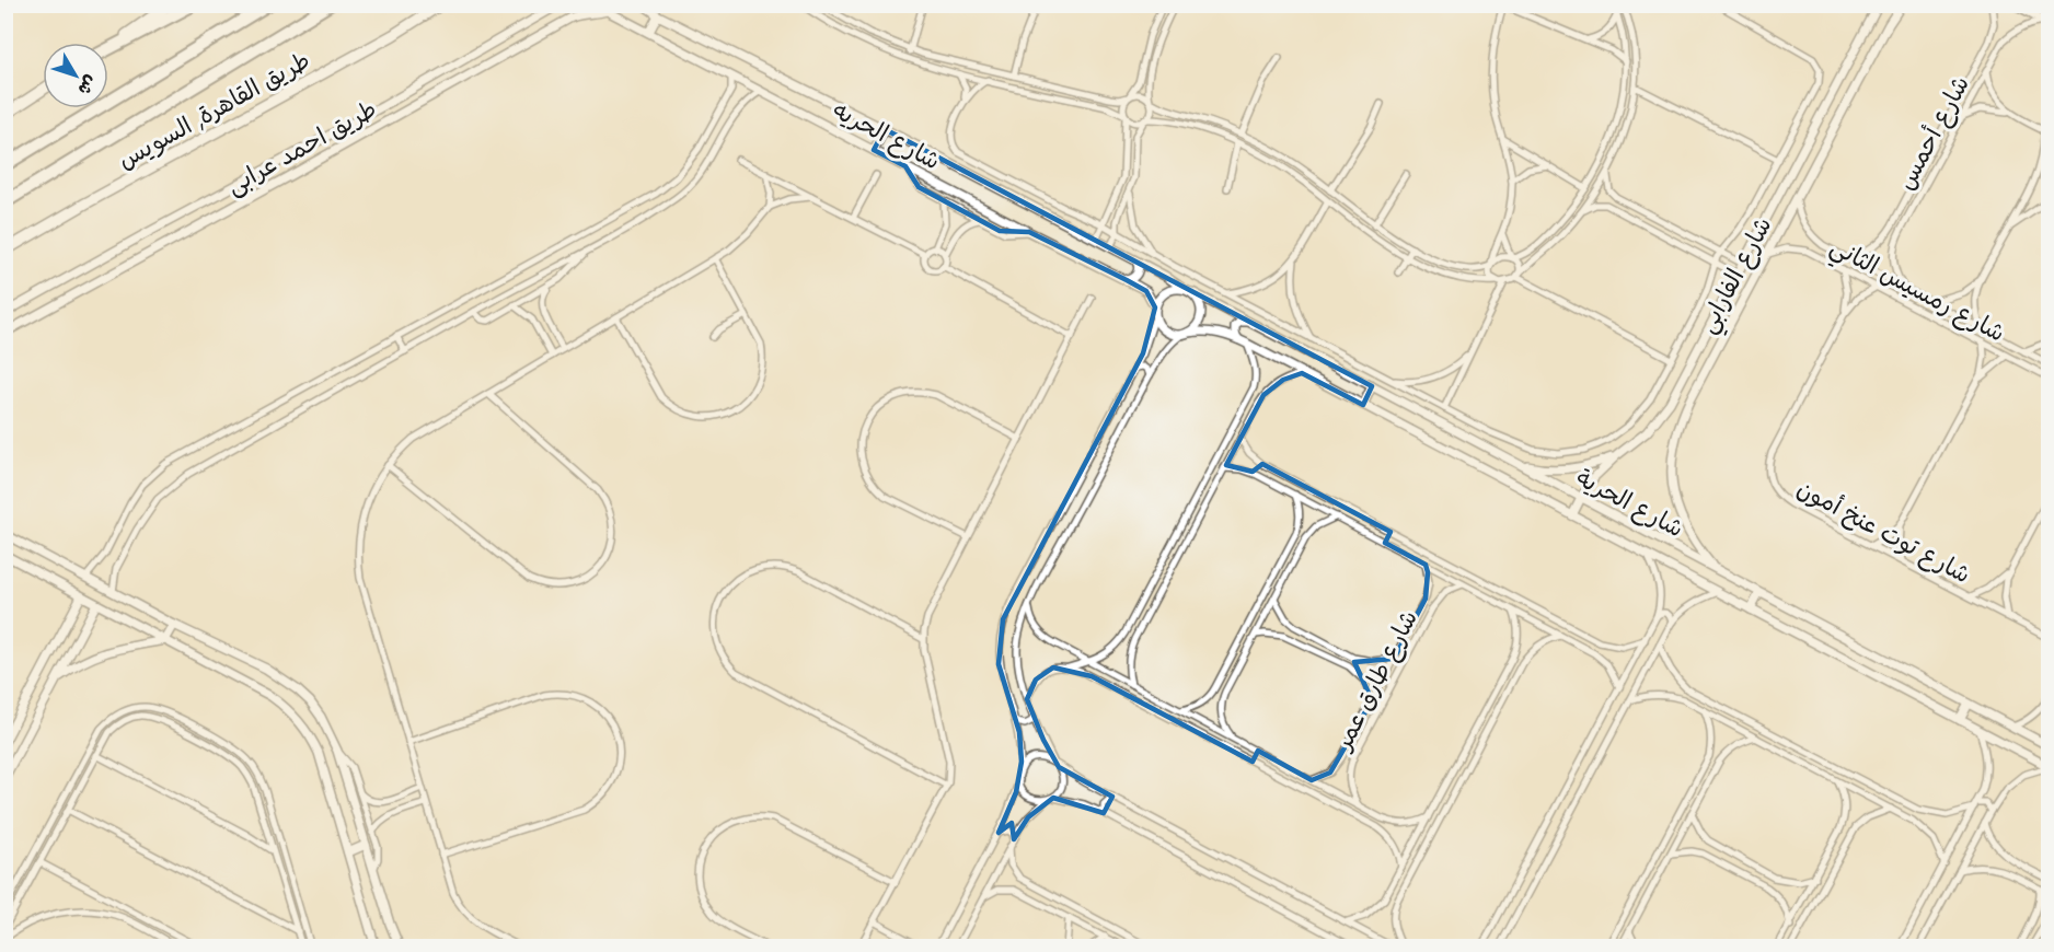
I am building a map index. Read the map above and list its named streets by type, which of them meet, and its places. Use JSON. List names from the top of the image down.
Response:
{
  "streets": {
    "highway": ["طريق القاهرة, السويس"],
    "street": [
      "شارع أحمس",
      "شارع الحريه",
      "طريق احمد عرابى",
      "شارع الفارابي",
      "شارع رمسيس الثاني",
      "شارع الحرية",
      "شارع توت عنخ أمون",
      "شارع طارق عمر"
    ]
  },
  "crossings": [
    ["شارع أحمس", "شارع رمسيس الثاني"],
    ["شارع الحريه", "طريق احمد عرابى"],
    ["شارع الحريه", "شارع الحرية"],
    ["شارع الفارابي", "شارع رمسيس الثاني"],
    ["شارع الفارابي", "شارع الحرية"],
    ["شارع رمسيس الثاني", "شارع توت عنخ أمون"]
  ],
  "north": "bottom right"
}
